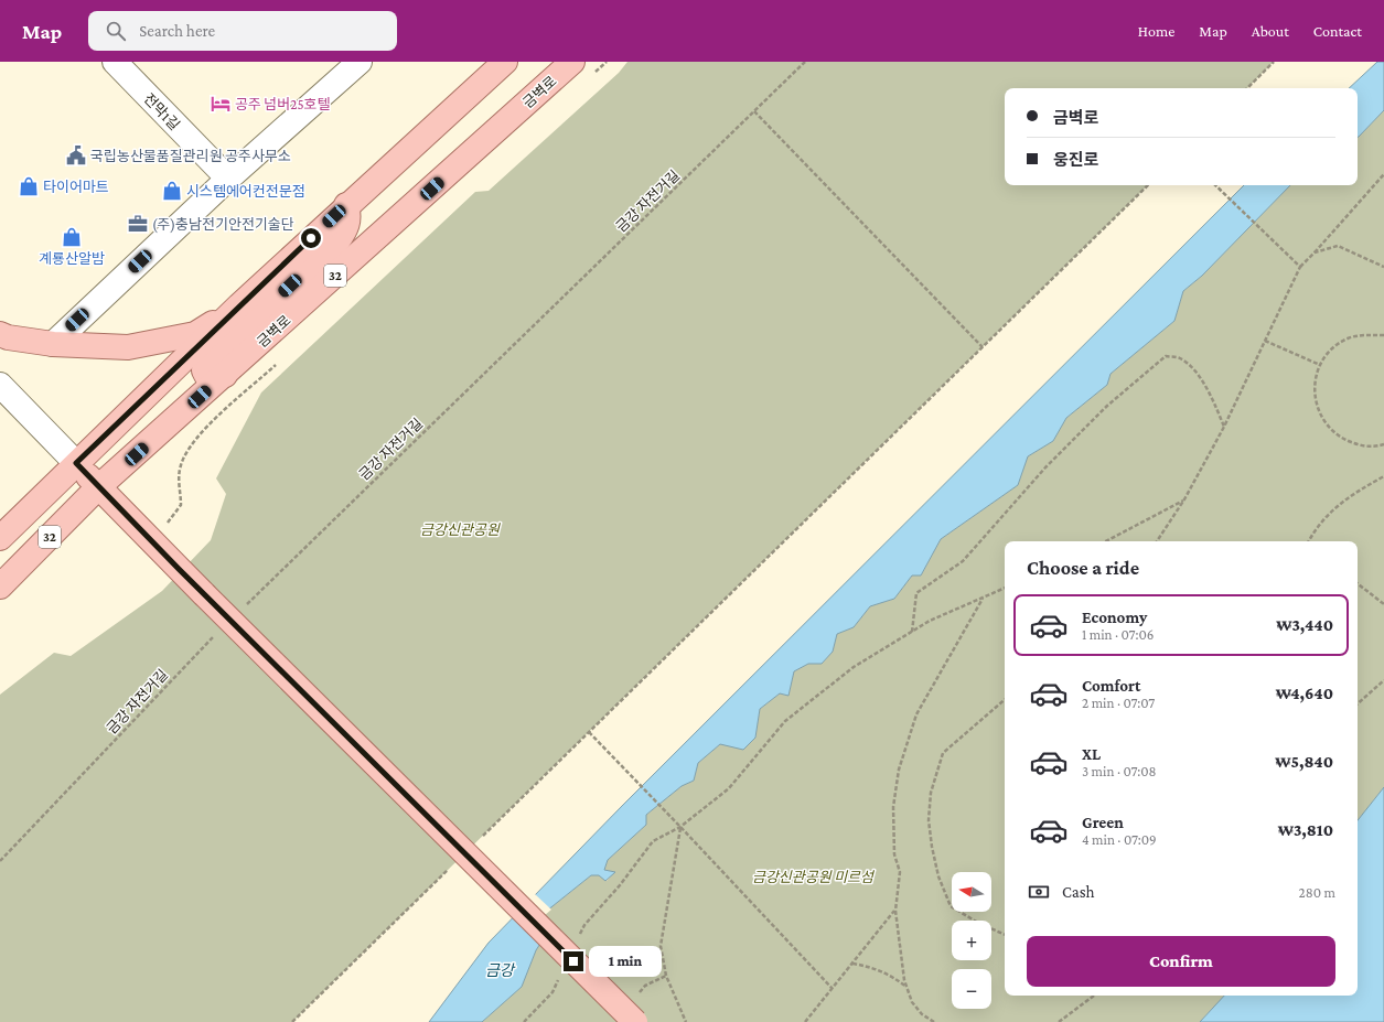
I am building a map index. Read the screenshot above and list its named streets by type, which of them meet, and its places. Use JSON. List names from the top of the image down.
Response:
{
  "streets": {
    "main road": ["금벽로", "32"],
    "street": ["전막1길"],
    "path": ["금강 자전거길"]
  },
  "water": ["금강"],
  "parks": ["금강신관공원", "금강신관공원 미르섬"],
  "places": {
    "hotel": ["공주 넘버25호텔"],
    "public building": ["국립농산물품질관리원 공주사무소"],
    "shop": ["타이어마트", "시스템에어컨전문점", "계룡산알밤"],
    "office": ["(주)충남전기안전기술단"]
  },
  "north": "left",
  "page": {
    "header": "Map",
    "search": "Search here",
    "nav": [
      "Home",
      "Map",
      "About",
      "Contact"
    ],
    "banner": ["금벽로", "웅진로"],
    "heading": "Choose a ride",
    "list": [
      {
        "name": "Economy",
        "note": "1 min · 07:06",
        "value": "₩3,440"
      },
      {
        "name": "Comfort",
        "note": "2 min · 07:07",
        "value": "₩4,640"
      },
      {
        "name": "XL",
        "note": "3 min · 07:08",
        "value": "₩5,840"
      },
      {
        "name": "Green",
        "note": "4 min · 07:09",
        "value": "₩3,810"
      }
    ],
    "pay": ["Cash", "280 m"],
    "map_buttons": ["+", "−"],
    "buttons": "Confirm",
    "bubble": "1 min"
  }
}
